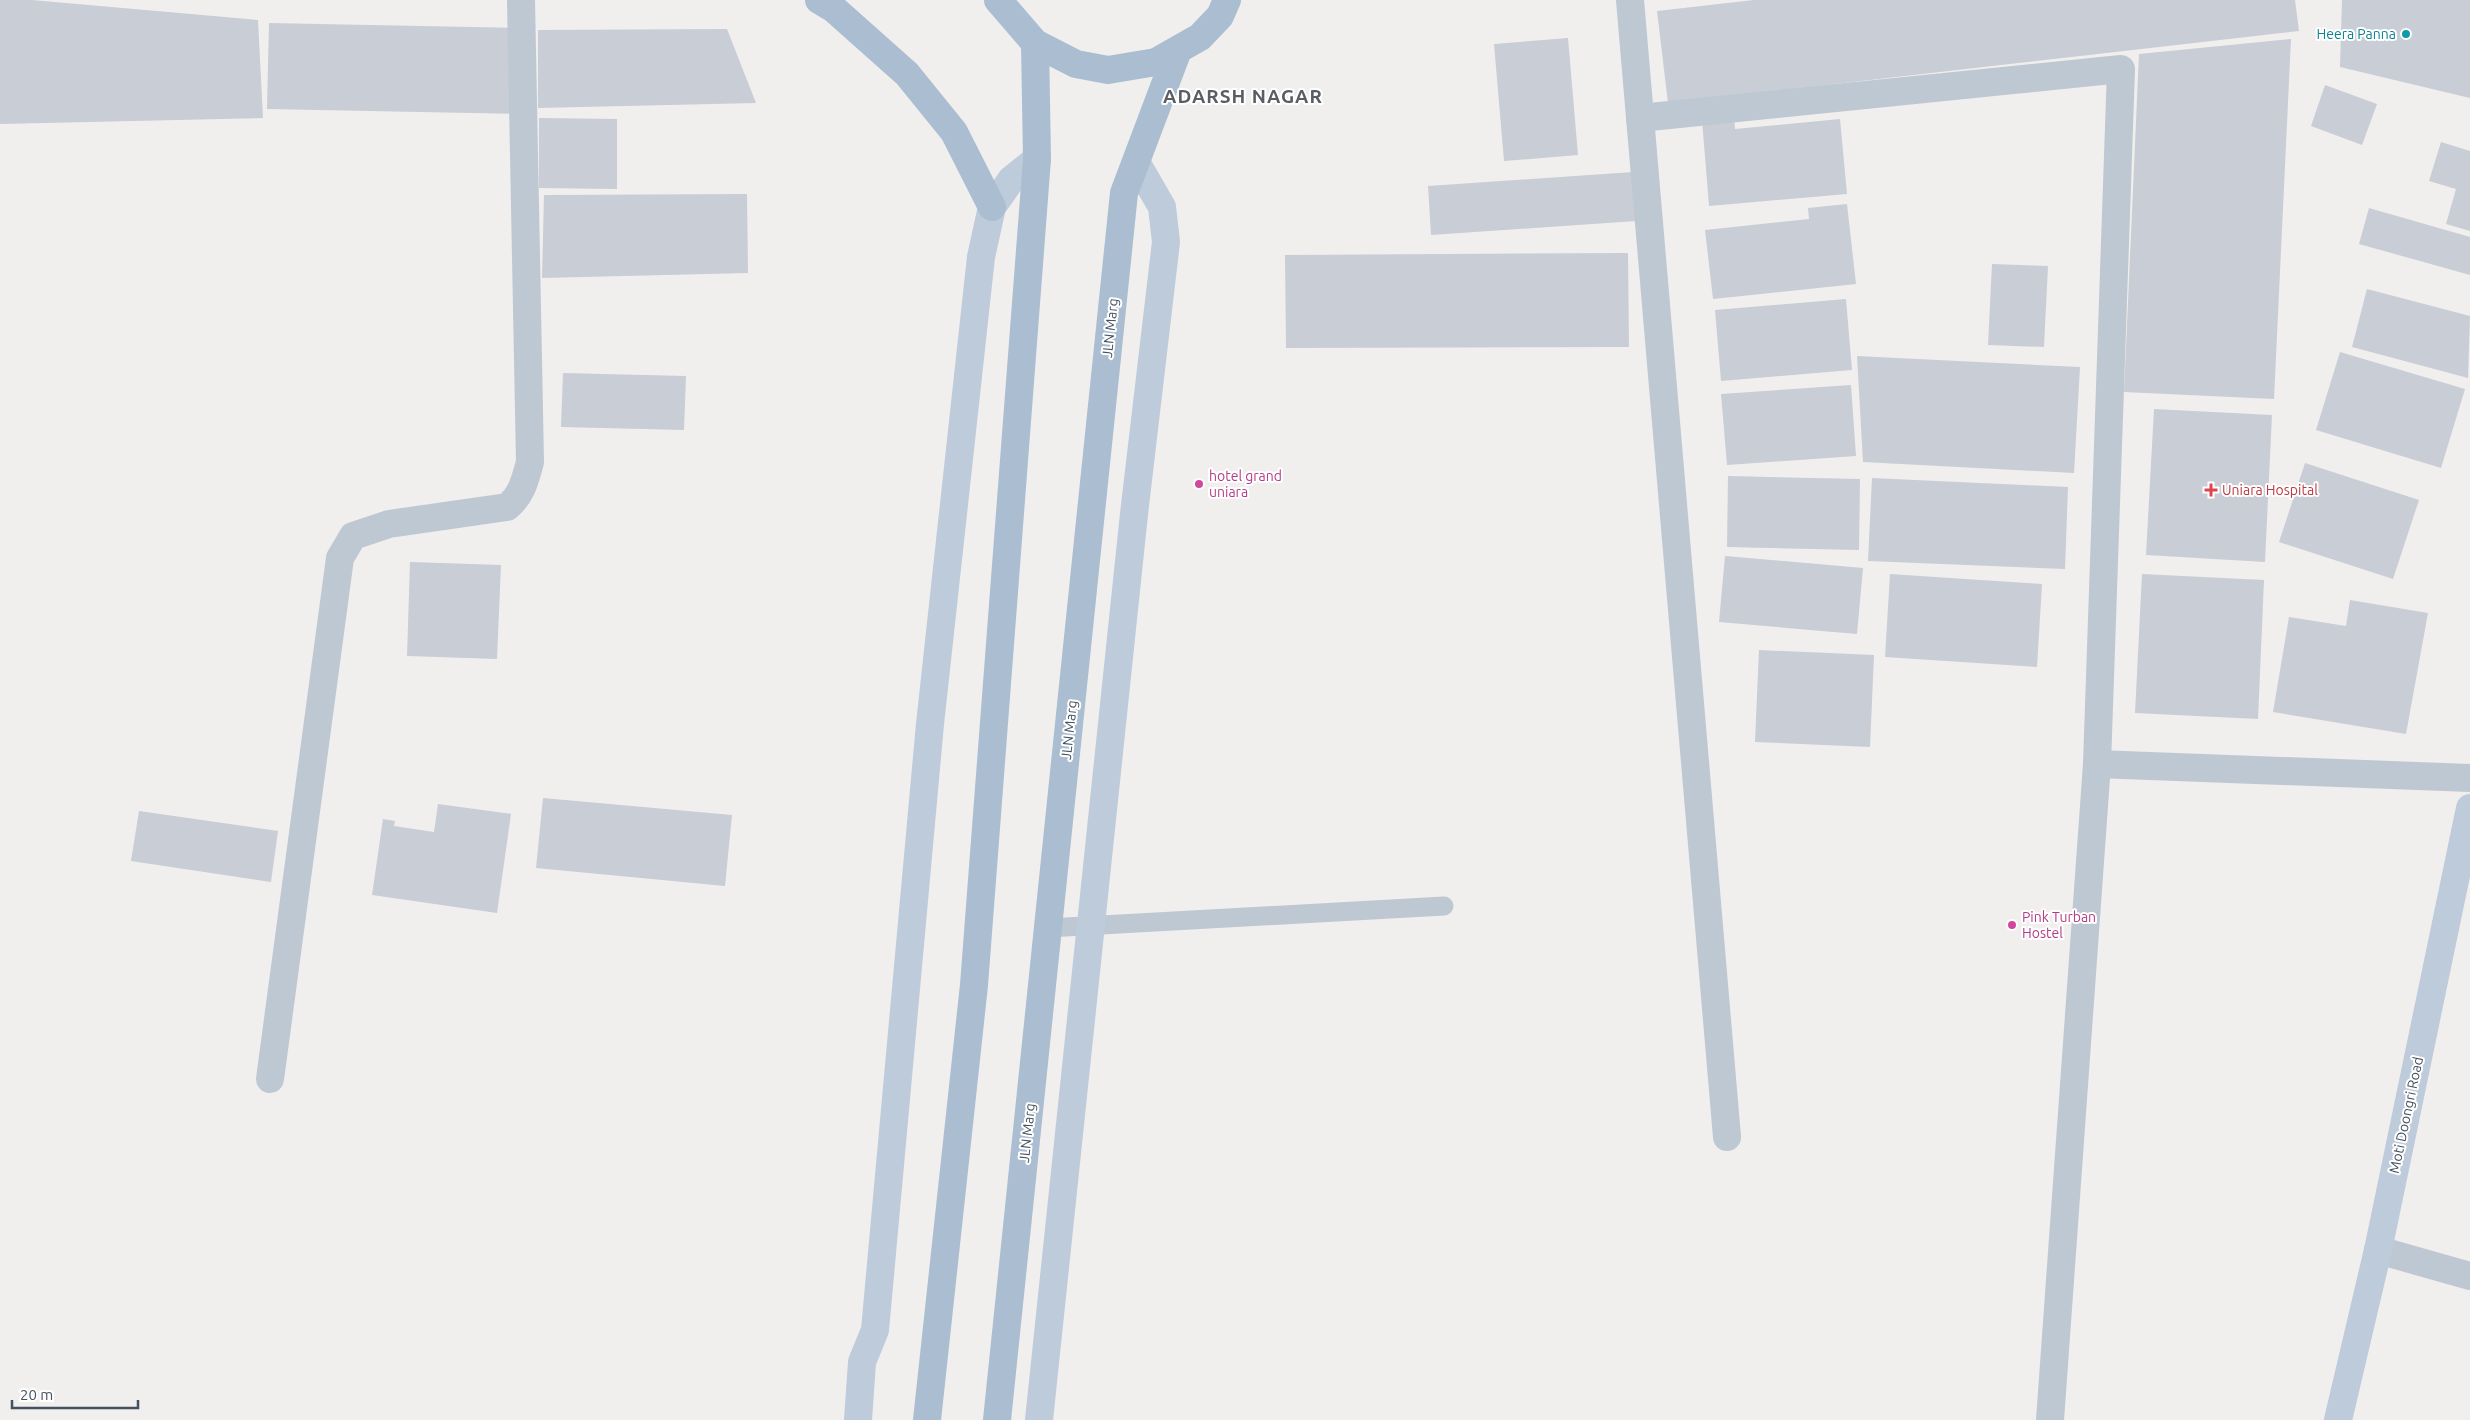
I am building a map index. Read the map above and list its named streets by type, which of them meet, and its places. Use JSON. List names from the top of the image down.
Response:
{
  "streets": {
    "main road": ["JLN Marg"],
    "street": ["Moti Doongri Road"]
  },
  "districts": ["ADARSH NAGAR"],
  "places": {
    "other": ["Heera Panna", "hotel grand uniara", "Pink Turban Hostel"],
    "health": ["Uniara Hospital"]
  },
  "scale_bar": "20 m"
}
